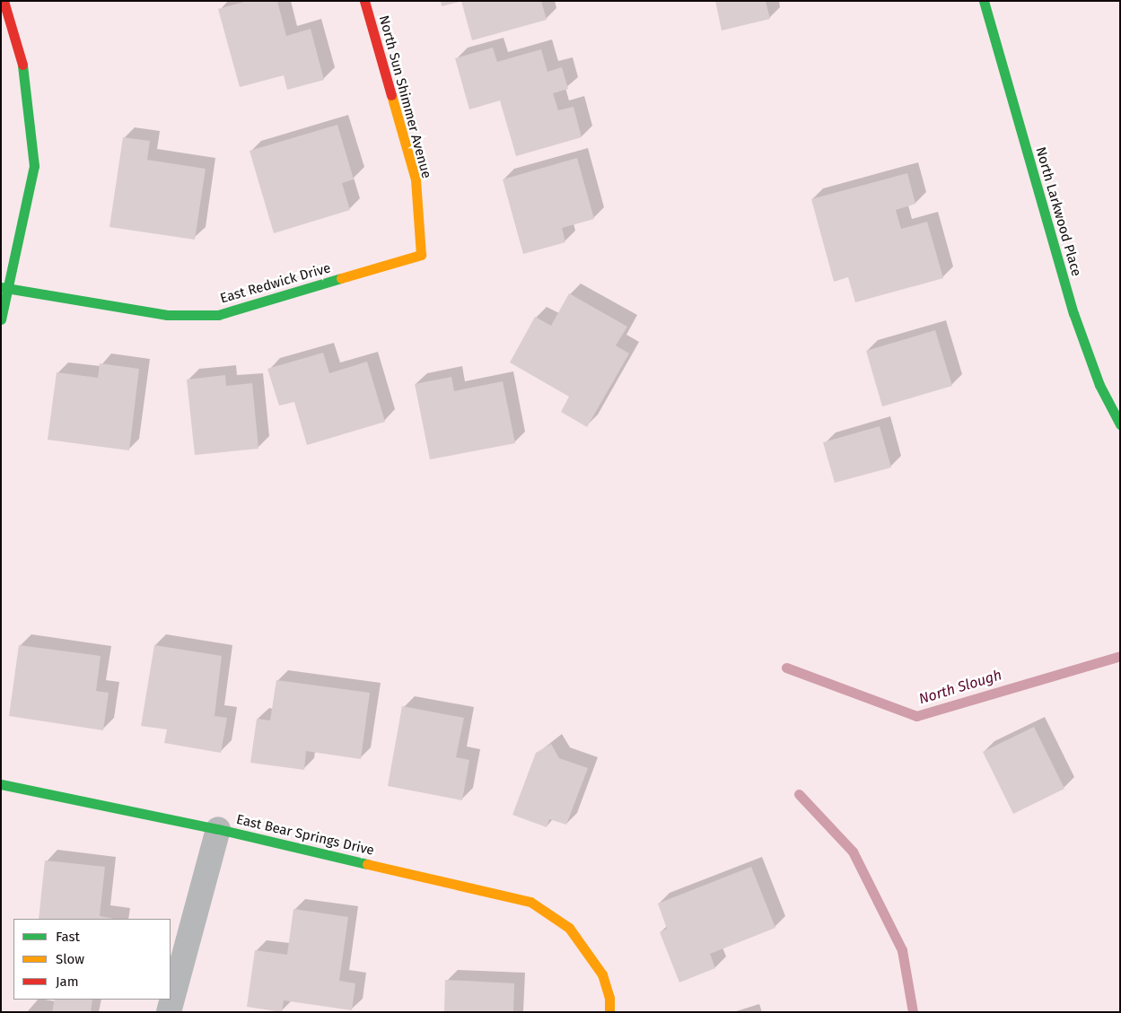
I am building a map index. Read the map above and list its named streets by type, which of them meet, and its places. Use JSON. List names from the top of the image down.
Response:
{
  "streets": {
    "street": [
      "North Sun Shimmer Avenue",
      "North Larkwood Place",
      "East Redwick Drive",
      "East Bear Springs Drive"
    ]
  },
  "crossings": [
    ["North Sun Shimmer Avenue", "East Redwick Drive"]
  ],
  "water": ["North Slough"],
  "legend": ["Fast", "Slow", "Jam"]
}
